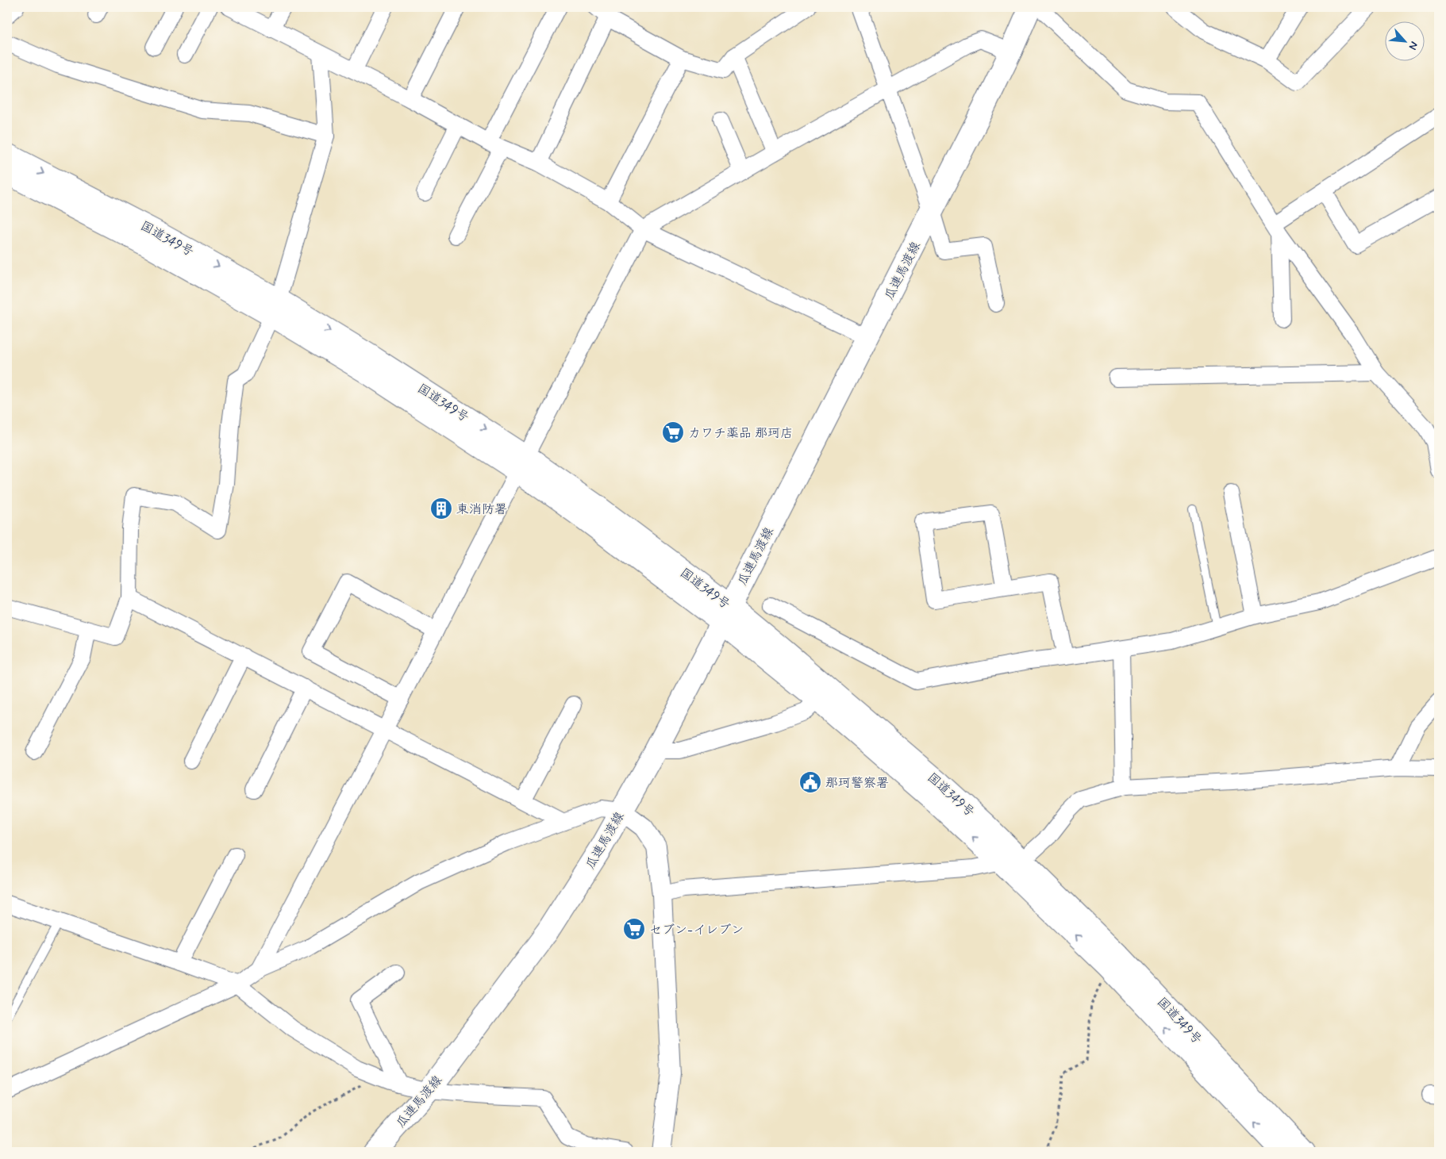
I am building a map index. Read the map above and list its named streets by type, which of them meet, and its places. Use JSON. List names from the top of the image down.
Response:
{
  "streets": {
    "main road": ["国道349号", "瓜連馬渡線"]
  },
  "crossings": [
    ["国道349号", "瓜連馬渡線"]
  ],
  "places": {
    "supermarket": ["カワチ薬品 那珂店", "セブン-イレブン"],
    "building": ["東消防署"],
    "public building": ["那珂警察署"]
  },
  "north": "bottom right"
}
